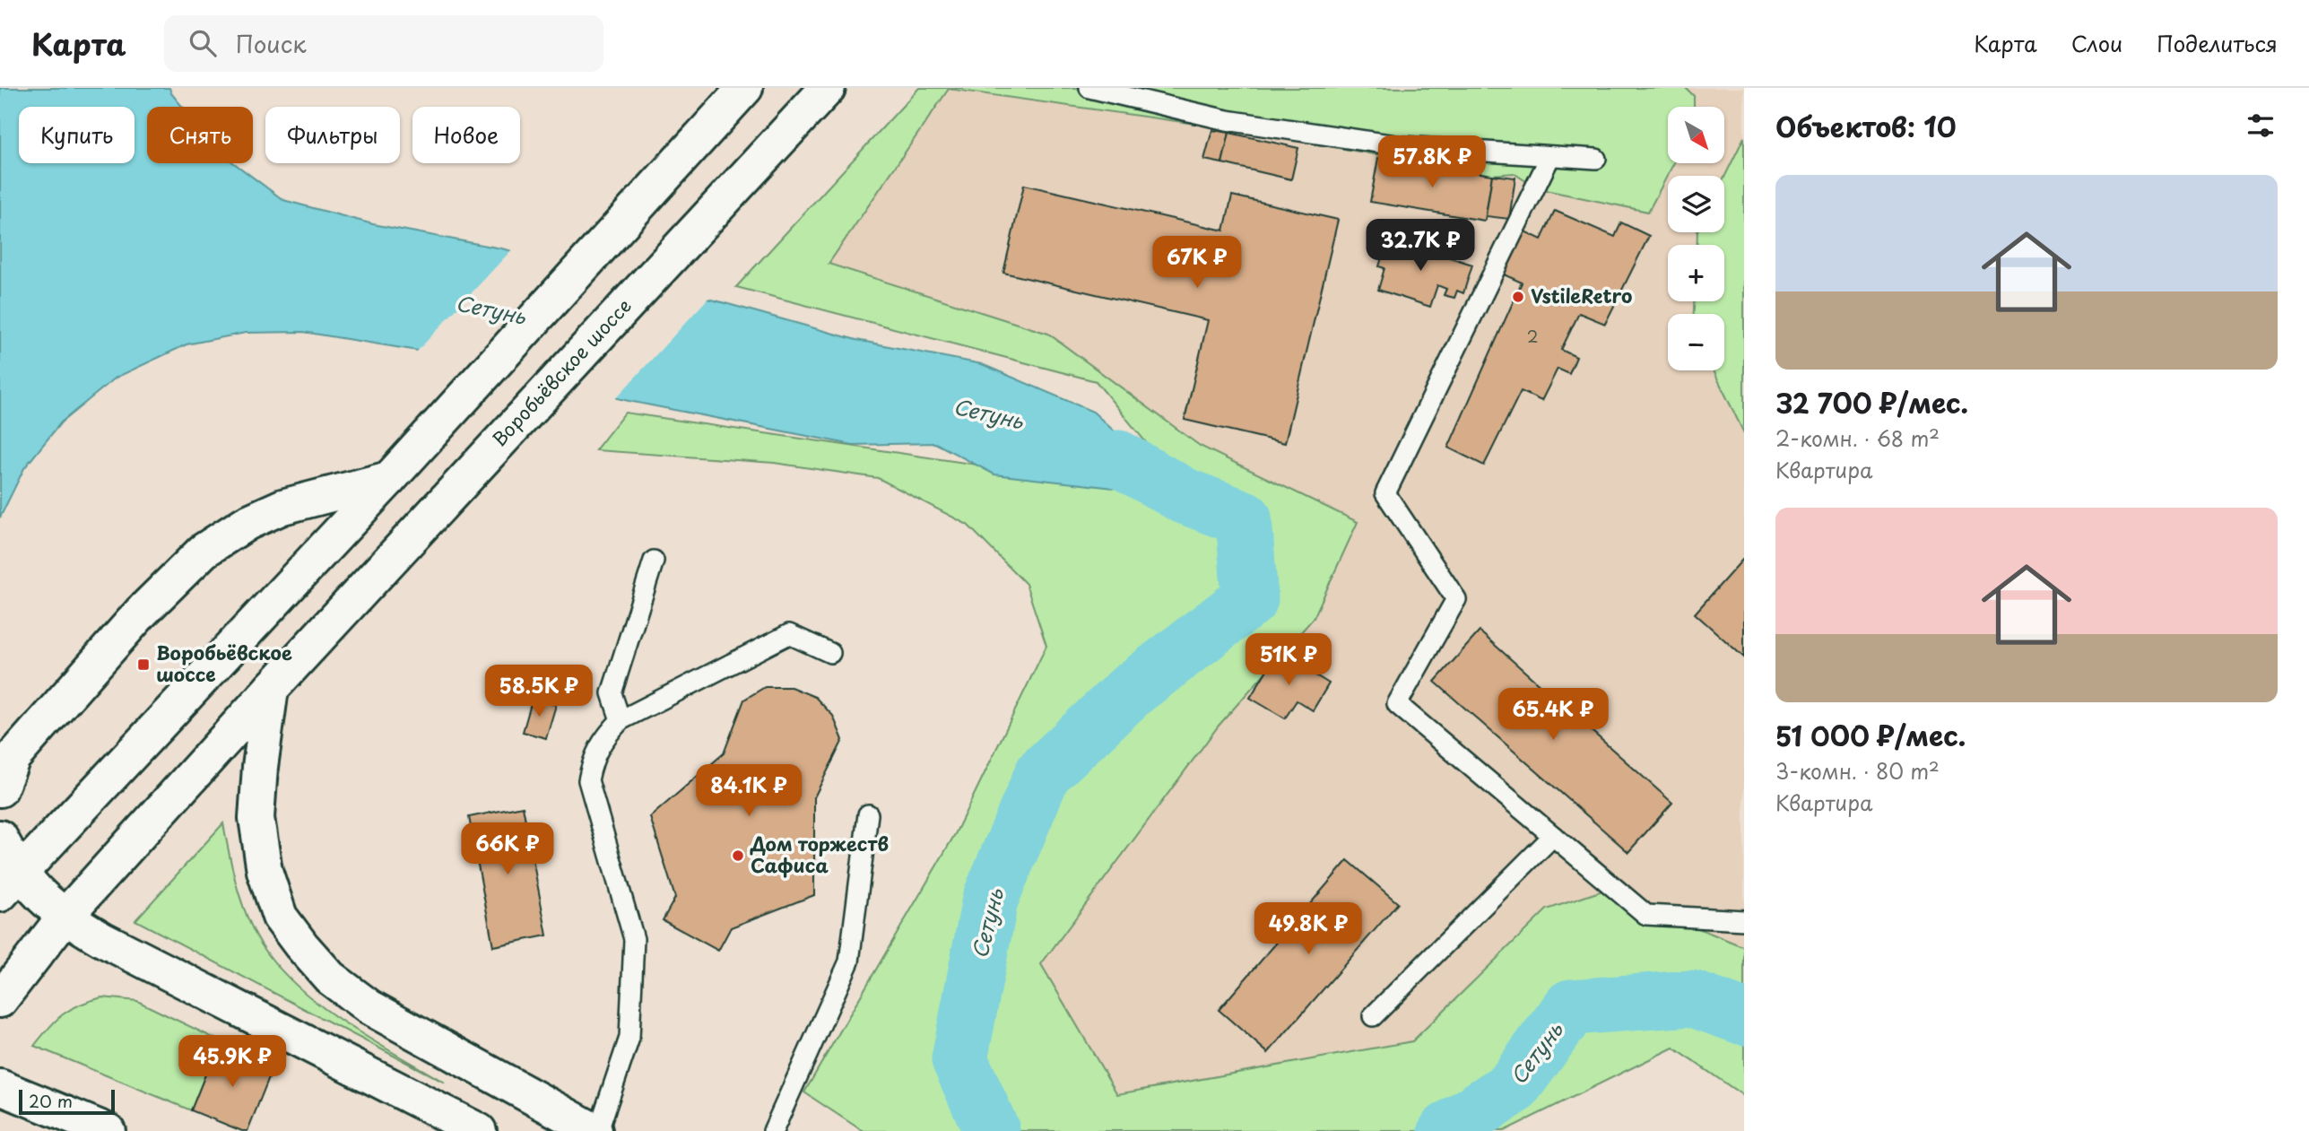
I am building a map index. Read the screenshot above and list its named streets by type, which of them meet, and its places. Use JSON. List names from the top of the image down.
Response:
{
  "streets": {
    "main road": ["Воробьёвское шоссе"]
  },
  "water": ["Сетунь"],
  "places": {
    "other": ["VstileRetro", "Дом торжеств Сафиса"],
    "transit": ["Воробьёвское шоссе"]
  },
  "house_numbers": ["2"],
  "scale_bar": "20 m",
  "north": "bottom right",
  "page": {
    "header": "Карта",
    "search": "Поиск",
    "nav": ["Карта", "Слои", "Поделиться"],
    "heading": "Объектов: 10",
    "map_buttons": ["+", "−"],
    "chip": [
      "Купить",
      "Снять",
      "Фильтры",
      "Новое"
    ],
    "price": [
      "57.8K ₽",
      "32.7K ₽",
      "67K ₽",
      "51K ₽",
      "58.5K ₽",
      "65.4K ₽",
      "84.1K ₽",
      "66K ₽",
      "49.8K ₽",
      "45.9K ₽"
    ],
    "list": [
      {
        "name": "32 700 ₽/мес.",
        "note": "2-комн. · 68 m² · Квартира"
      },
      {
        "name": "51 000 ₽/мес.",
        "note": "3-комн. · 80 m² · Квартира"
      }
    ],
    "scale": "20 m"
  }
}
